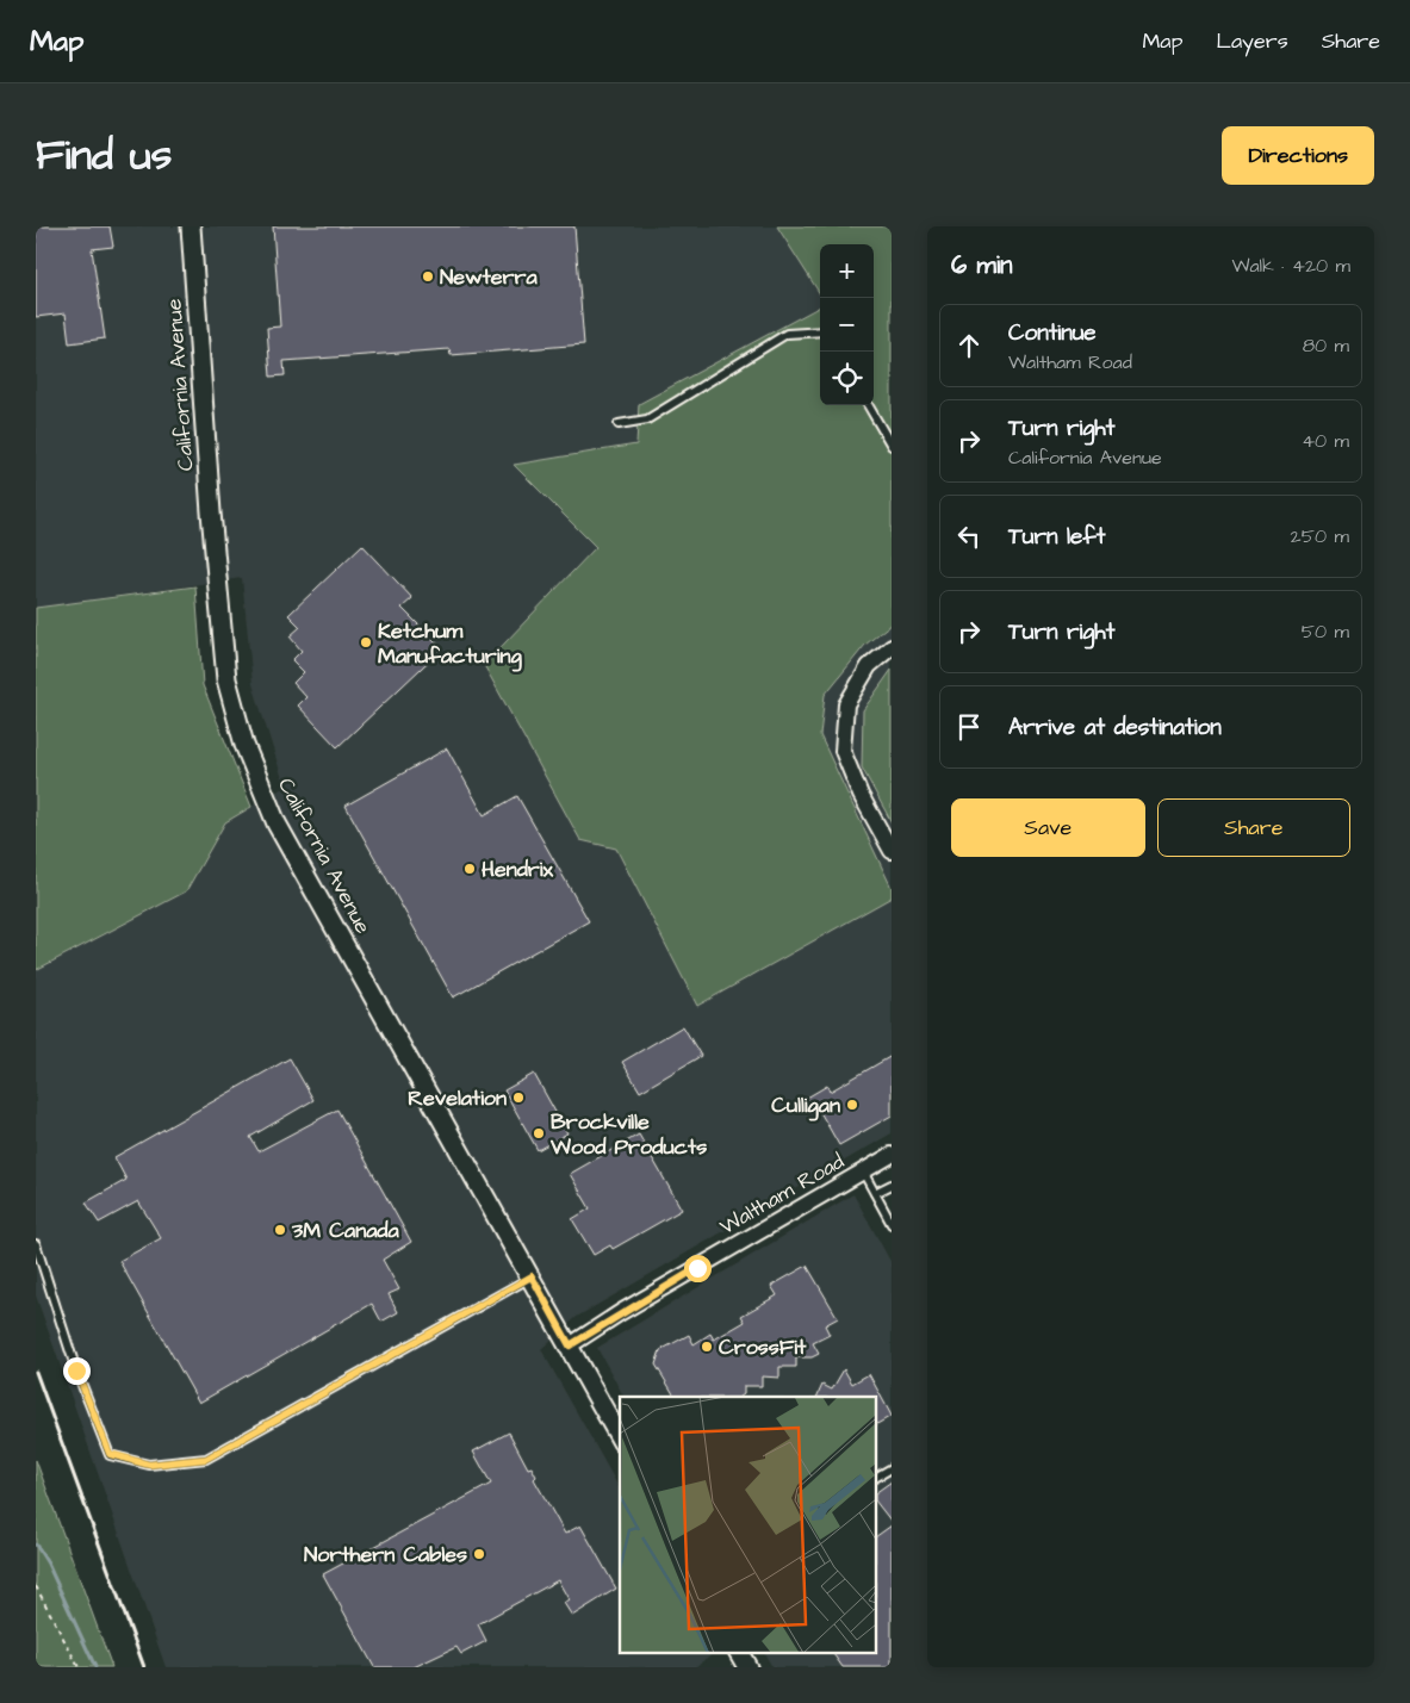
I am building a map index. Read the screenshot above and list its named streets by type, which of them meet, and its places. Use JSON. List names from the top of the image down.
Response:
{
  "streets": {
    "street": ["California Avenue", "Waltham Road"]
  },
  "crossings": [
    ["California Avenue", "Waltham Road"]
  ],
  "places": [
    "Newterra",
    "Ketchum Manufacturing",
    "Hendrix",
    "Revelation",
    "Culligan",
    "Brockville Wood Products",
    "3M Canada",
    "CrossFit",
    "Northern Cables"
  ],
  "page": {
    "header": "Map",
    "nav": ["Map", "Layers", "Share"],
    "title": "Find us",
    "buttons": [
      "Directions",
      ["Save", "Share"]
    ],
    "heading": ["6 min", "Walk · 420 m"],
    "map_buttons": ["+", "−"],
    "list": [
      ["Continue", "Waltham Road", "80 m"],
      ["Turn right", "California Avenue", "40 m"],
      ["Turn left", "250 m"],
      ["Turn right", "50 m"],
      "Arrive at destination"
    ]
  }
}
